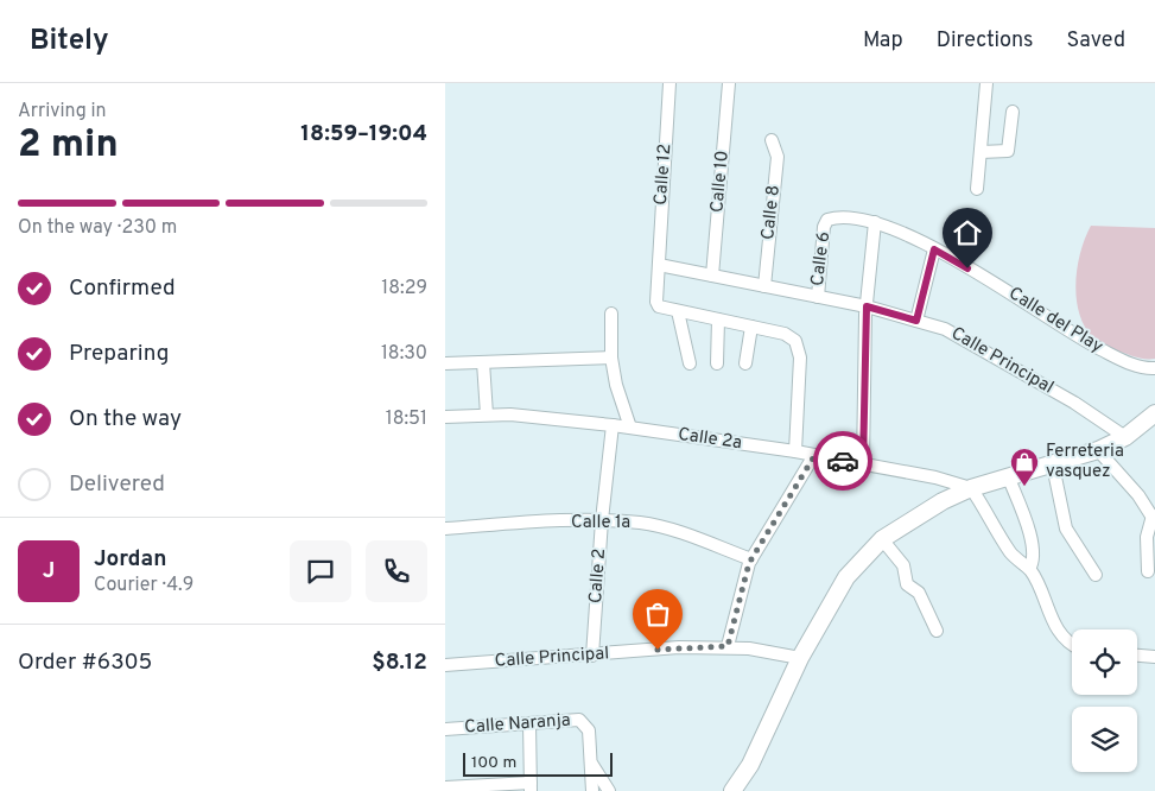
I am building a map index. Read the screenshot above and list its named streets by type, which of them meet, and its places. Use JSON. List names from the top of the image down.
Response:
{
  "streets": {
    "street": [
      "Calle 12",
      "Calle 10",
      "Calle 8",
      "Calle 6",
      "Calle del Play",
      "Calle Principal",
      "Calle 2a",
      "Calle 1a",
      "Calle 2",
      "Calle Naranja"
    ]
  },
  "crossings": [
    ["Calle 12", "Calle Principal"],
    ["Calle 10", "Calle Principal"],
    ["Calle 8", "Calle Principal"],
    ["Calle 6", "Calle del Play"],
    ["Calle 6", "Calle Principal"],
    ["Calle Principal", "Calle 2"],
    ["Calle 2a", "Calle 2"],
    ["Calle 1a", "Calle 2"]
  ],
  "places": {
    "shop": ["Ferreteria vasquez"]
  },
  "scale_bar": "100 m",
  "page": {
    "header": "Bitely",
    "nav": ["Map", "Directions", "Saved"],
    "heading": ["2 min", "Arriving in", "18:59–19:04"],
    "panel": [
      "Jordan",
      "Courier · 4.9",
      "Order #6305",
      "$8.12"
    ],
    "bar": "On the way · 230 m",
    "list": [
      ["Confirmed", "18:29"],
      ["Preparing", "18:30"],
      ["On the way", "18:51"],
      "Delivered"
    ],
    "round": "J",
    "scale": "100 m"
  }
}
